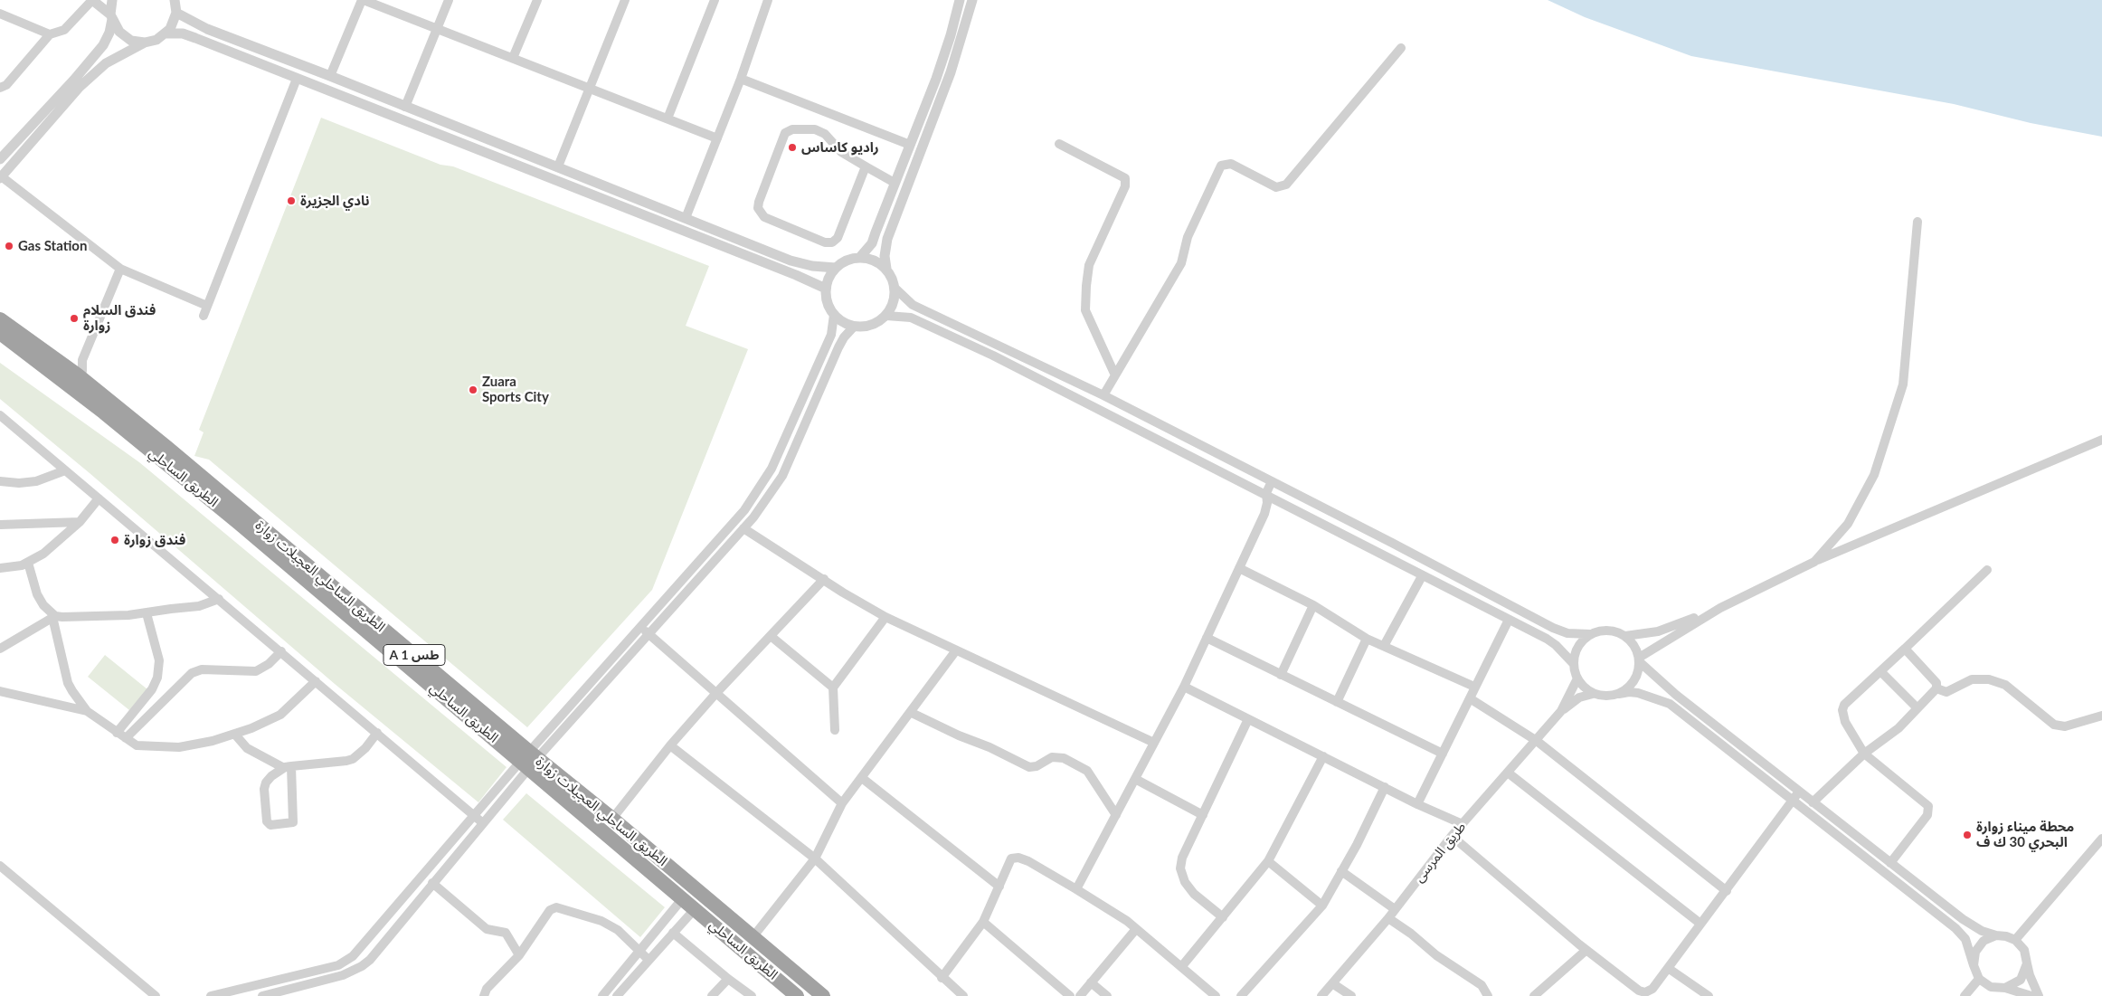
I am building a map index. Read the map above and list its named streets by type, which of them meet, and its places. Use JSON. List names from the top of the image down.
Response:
{
  "streets": {
    "highway": ["الطريق الساحلي", "الطريق الساحلي العجيلات زوارة", "A 1 طس"],
    "street": ["طريق المرسى"]
  },
  "crossings": [
    ["الطريق الساحلي", "الطريق الساحلي العجيلات زوارة"]
  ],
  "places": [
    "راديو كاساس",
    "نادي الجزيرة",
    "Gas Station",
    "فندق السلام زوارة",
    "Zuara Sports City",
    "فندق زوارة",
    "محطة ميناء زوارة البحري 30 ك ف"
  ]
}
